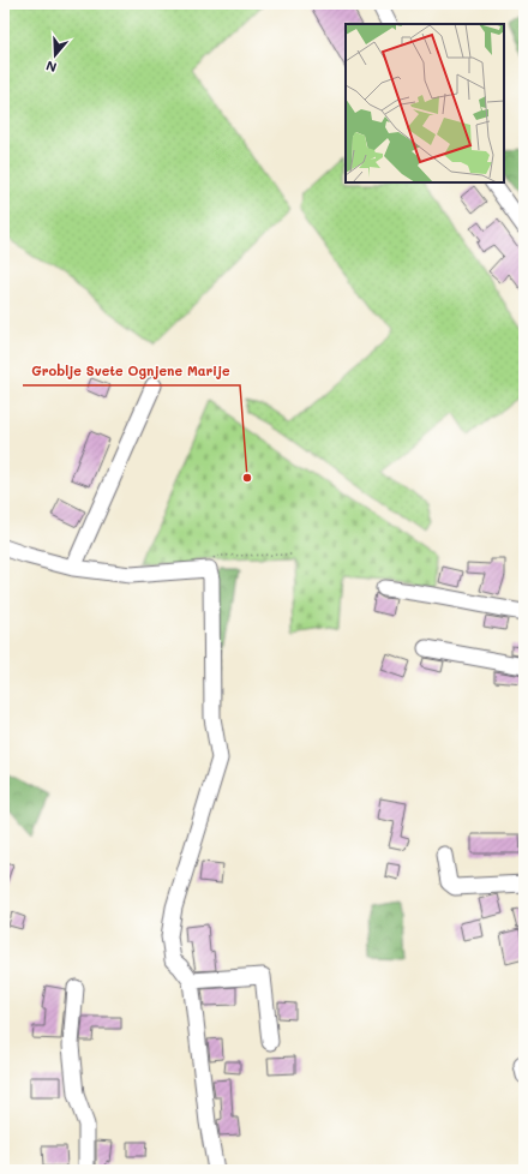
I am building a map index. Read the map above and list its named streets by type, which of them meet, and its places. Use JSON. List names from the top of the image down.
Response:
{
  "places": ["Groblje Svete Ognjene Marije"],
  "north": "bottom"
}
